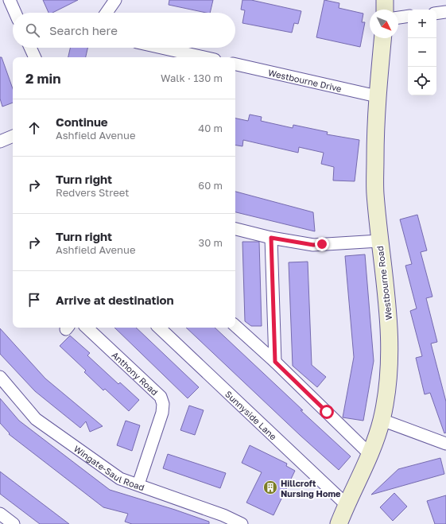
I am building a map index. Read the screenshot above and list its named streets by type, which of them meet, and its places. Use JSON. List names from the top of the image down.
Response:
{
  "streets": {
    "street": [
      "Westbourne Drive",
      "Westbourne Road",
      "Anthony Road",
      "Sunnyside Lane",
      "Wingate-Saul Road"
    ]
  },
  "crossings": [
    ["Westbourne Drive", "Westbourne Road"],
    ["Westbourne Road", "Sunnyside Lane"],
    ["Anthony Road", "Wingate-Saul Road"]
  ],
  "places": {
    "building": ["Hillcroft Nursing Home"]
  },
  "north": "bottom right",
  "page": {
    "map_buttons": ["+", "−"],
    "search": "Search here",
    "heading": ["2 min", "Walk · 130 m"],
    "list": [
      ["Continue", "Ashfield Avenue", "40 m"],
      ["Turn right", "Redvers Street", "60 m"],
      ["Turn right", "Ashfield Avenue", "30 m"],
      "Arrive at destination"
    ]
  }
}
